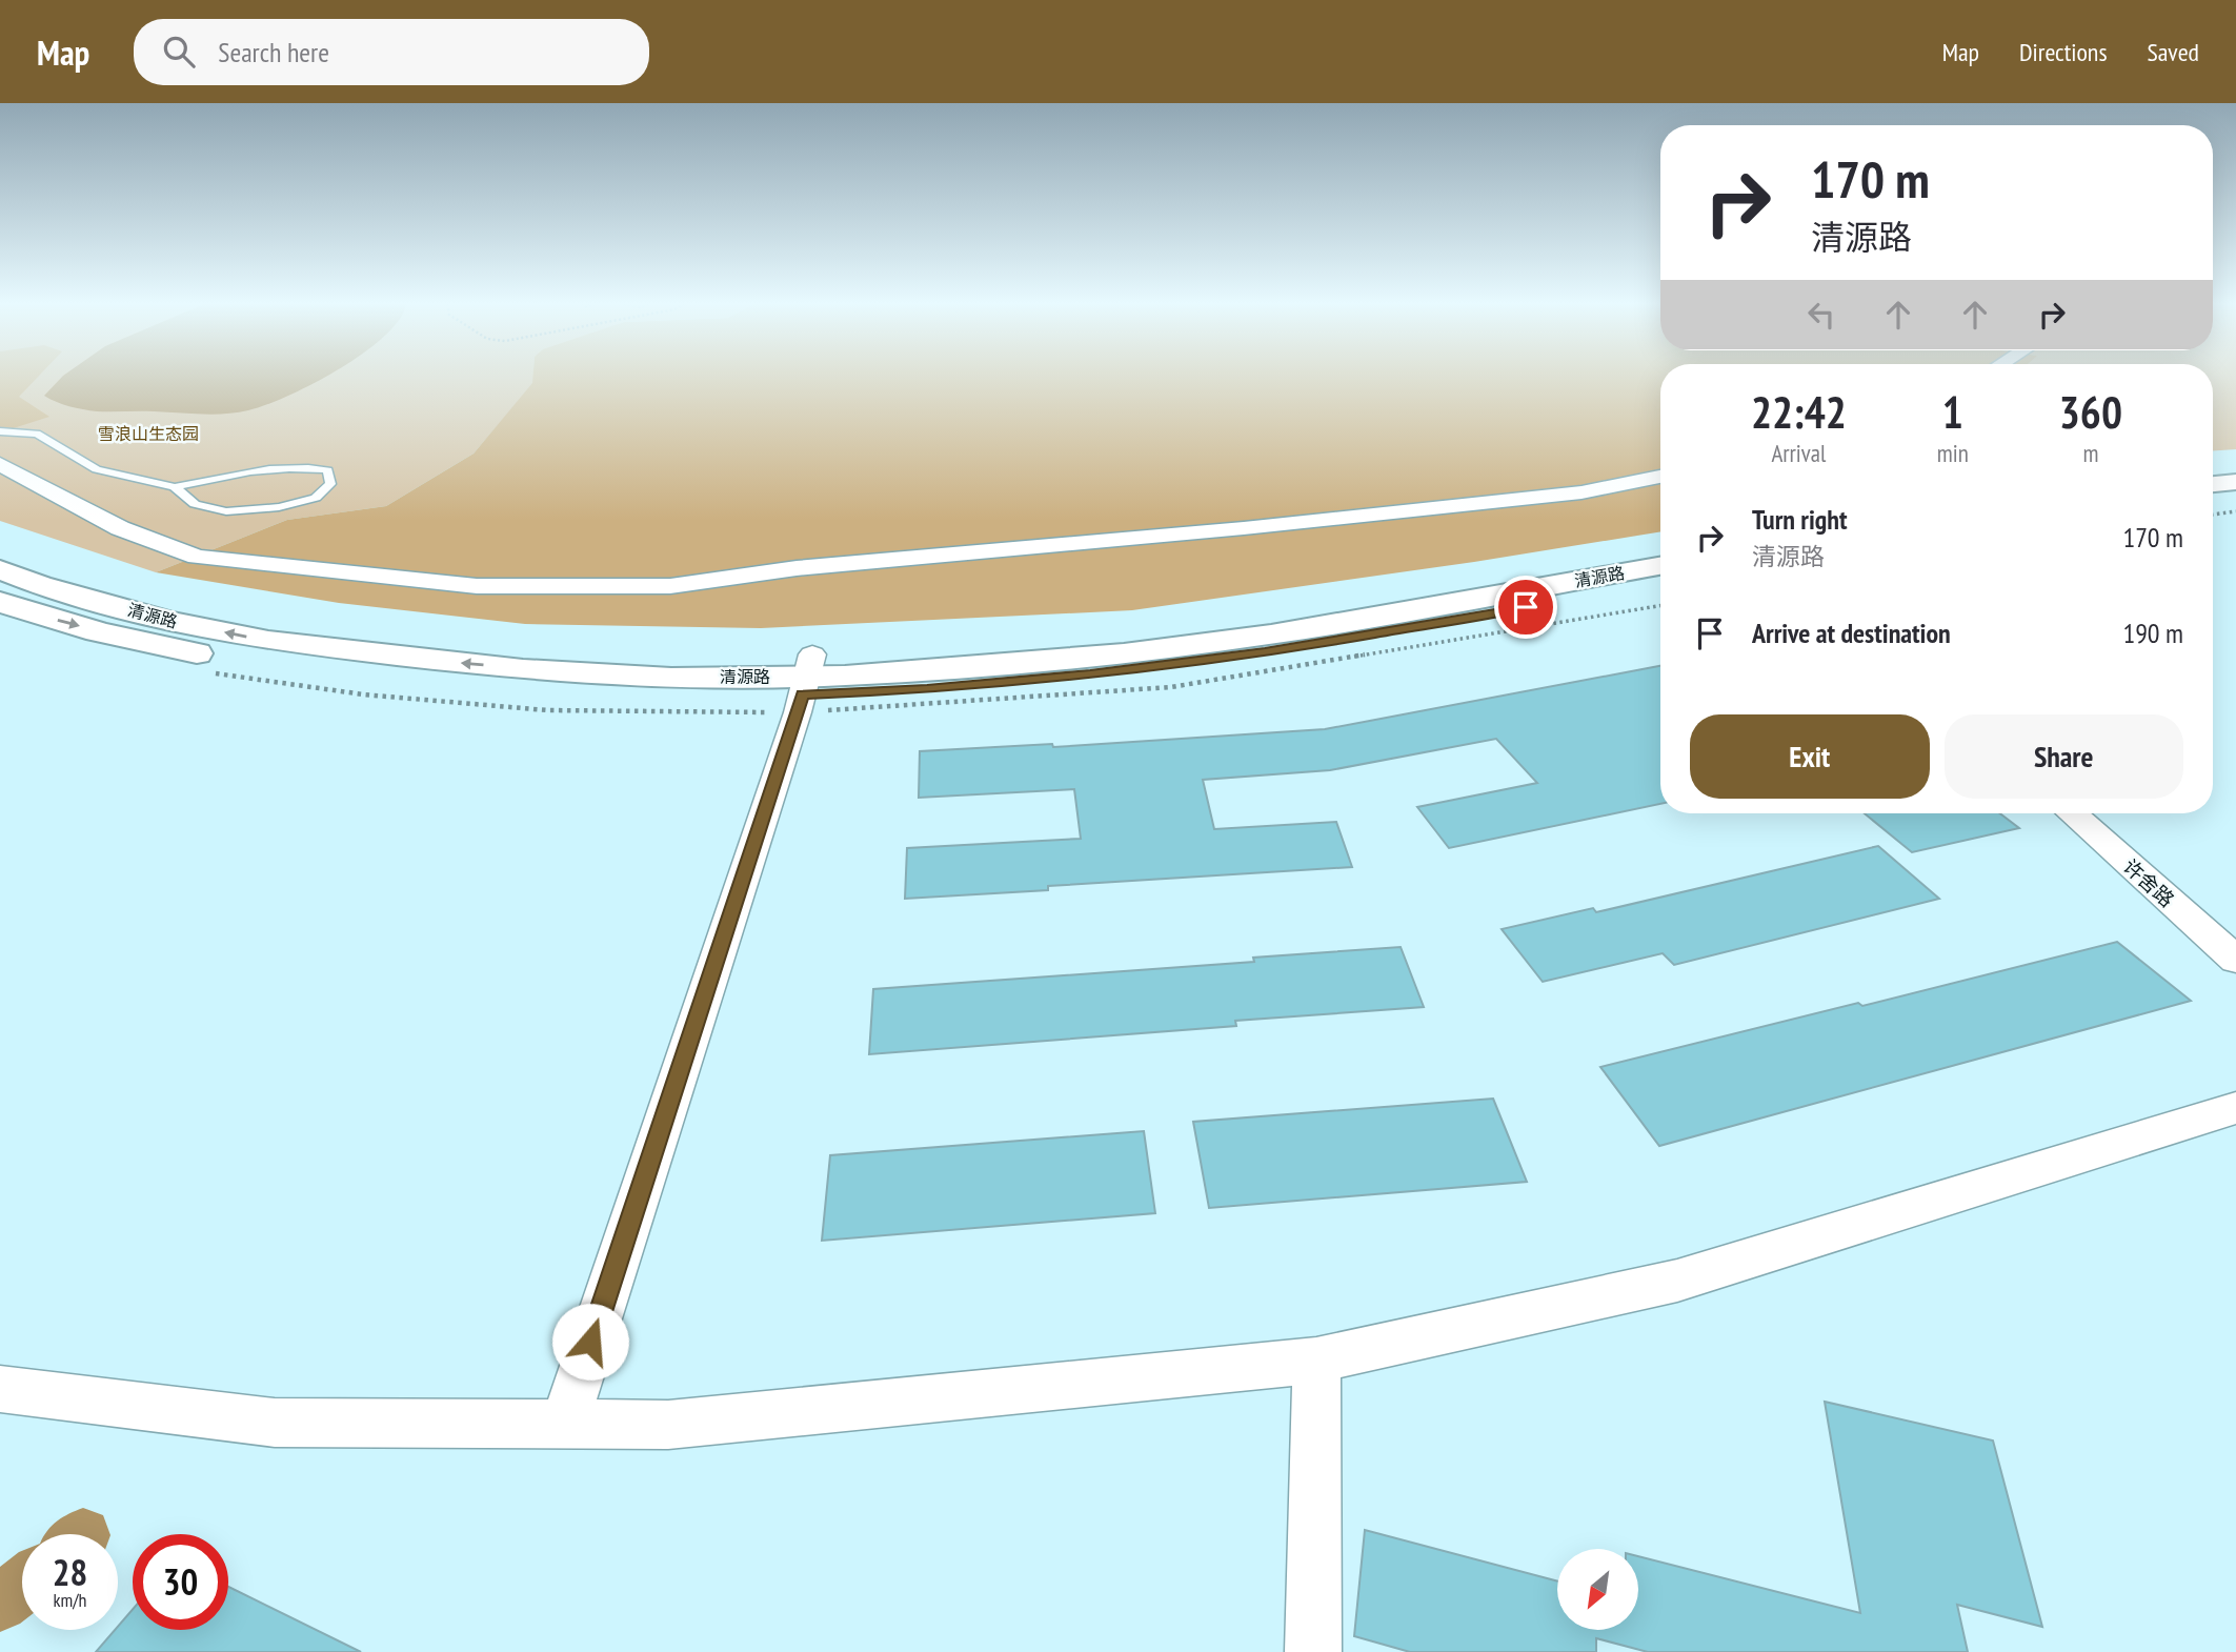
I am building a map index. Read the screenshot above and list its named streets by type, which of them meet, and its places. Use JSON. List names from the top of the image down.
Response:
{
  "streets": {
    "street": ["清源路", "许舍路"]
  },
  "parks": ["雪浪山生态园"],
  "north": "bottom left",
  "page": {
    "header": "Map",
    "search": "Search here",
    "nav": ["Map", "Directions", "Saved"],
    "turn": ["170 m", "清源路"],
    "eta": [
      "22:42",
      "Arrival",
      "1",
      "min",
      "360",
      "m"
    ],
    "list": [
      {
        "name": "Turn right",
        "note": "清源路",
        "value": "170 m"
      },
      {
        "name": "Arrive at destination",
        "value": "190 m"
      }
    ],
    "buttons": ["Exit", "Share"],
    "speed": "28 km/h",
    "limit": "30"
  }
}
